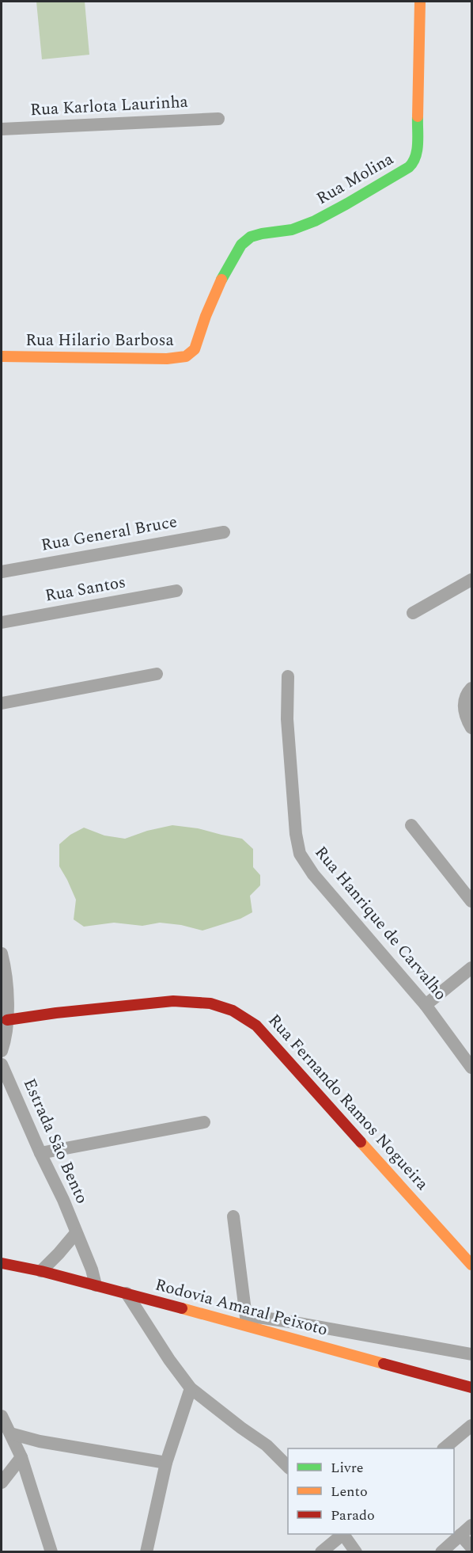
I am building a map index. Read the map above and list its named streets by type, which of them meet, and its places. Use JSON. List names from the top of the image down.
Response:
{
  "streets": {
    "main road": [
      "Rua Molina",
      "Rua Hilario Barbosa",
      "Rua Fernando Ramos Nogueira",
      "Rodovia Amaral Peixoto"
    ],
    "street": [
      "Rua Karlota Laurinha",
      "Rua General Bruce",
      "Rua Santos",
      "Rua Hanrique de Carvalho",
      "Estrada São Bento"
    ]
  },
  "crossings": [
    ["Rua Molina", "Rua Hilario Barbosa"],
    ["Estrada São Bento", "Rodovia Amaral Peixoto"]
  ],
  "legend": ["Livre", "Lento", "Parado"]
}
